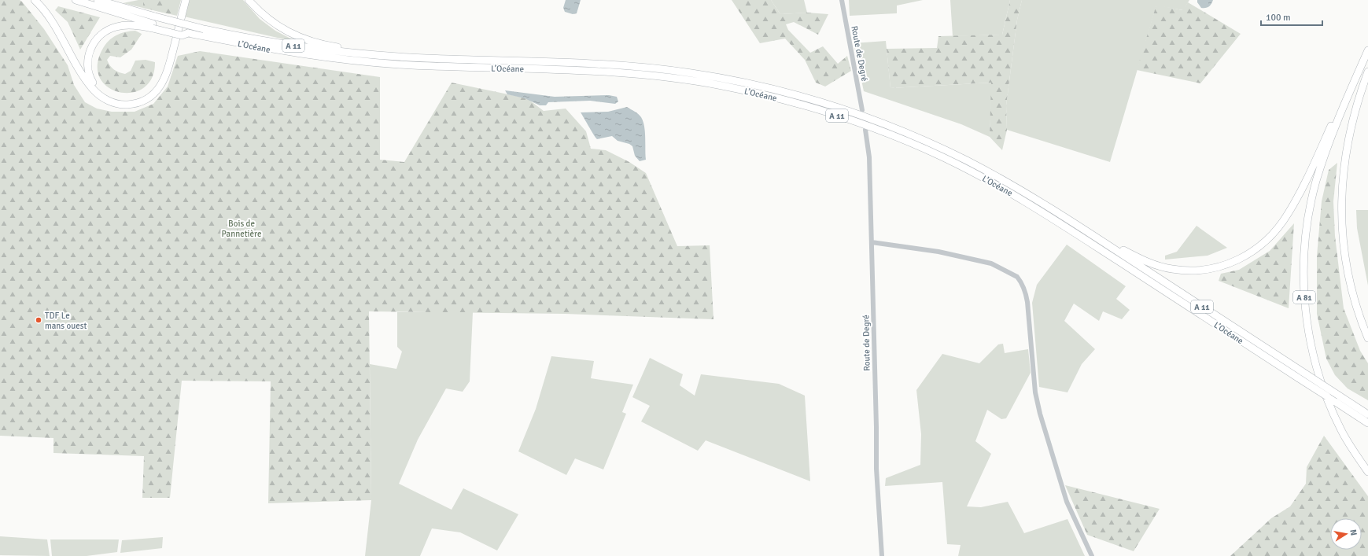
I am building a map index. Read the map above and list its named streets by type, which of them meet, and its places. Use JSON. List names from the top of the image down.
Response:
{
  "streets": {
    "highway": ["A 11", "L’Océane", "A 81"],
    "street": ["Route de Degré"]
  },
  "parks": ["Bois de Pannetière"],
  "places": ["TDF Le mans ouest"],
  "scale_bar": "100 m",
  "north": "right"
}
